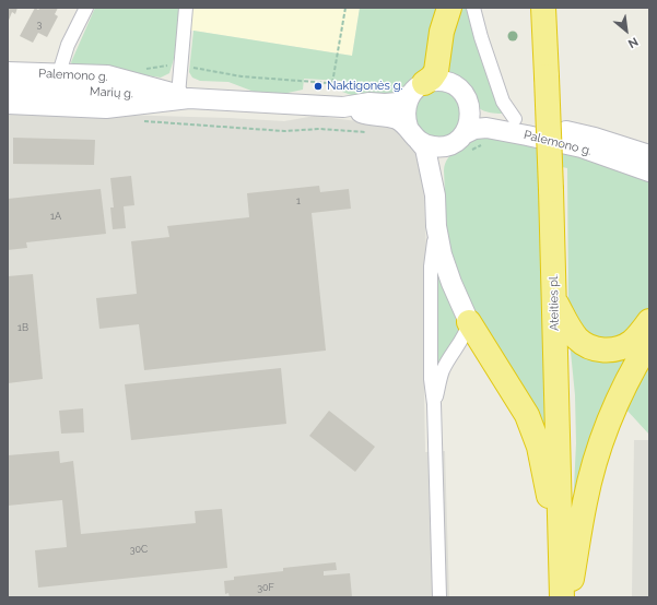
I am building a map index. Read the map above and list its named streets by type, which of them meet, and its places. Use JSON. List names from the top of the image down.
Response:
{
  "streets": {
    "highway": ["Ateities pl."],
    "street": ["Palemono g.", "Marių g."]
  },
  "crossings": [
    ["Palemono g.", "Marių g."]
  ],
  "places": ["Naktigonės g."],
  "house_numbers": [
    "3",
    "1",
    "1A",
    "1B",
    "30C",
    "30F"
  ],
  "north": "bottom right"
}
